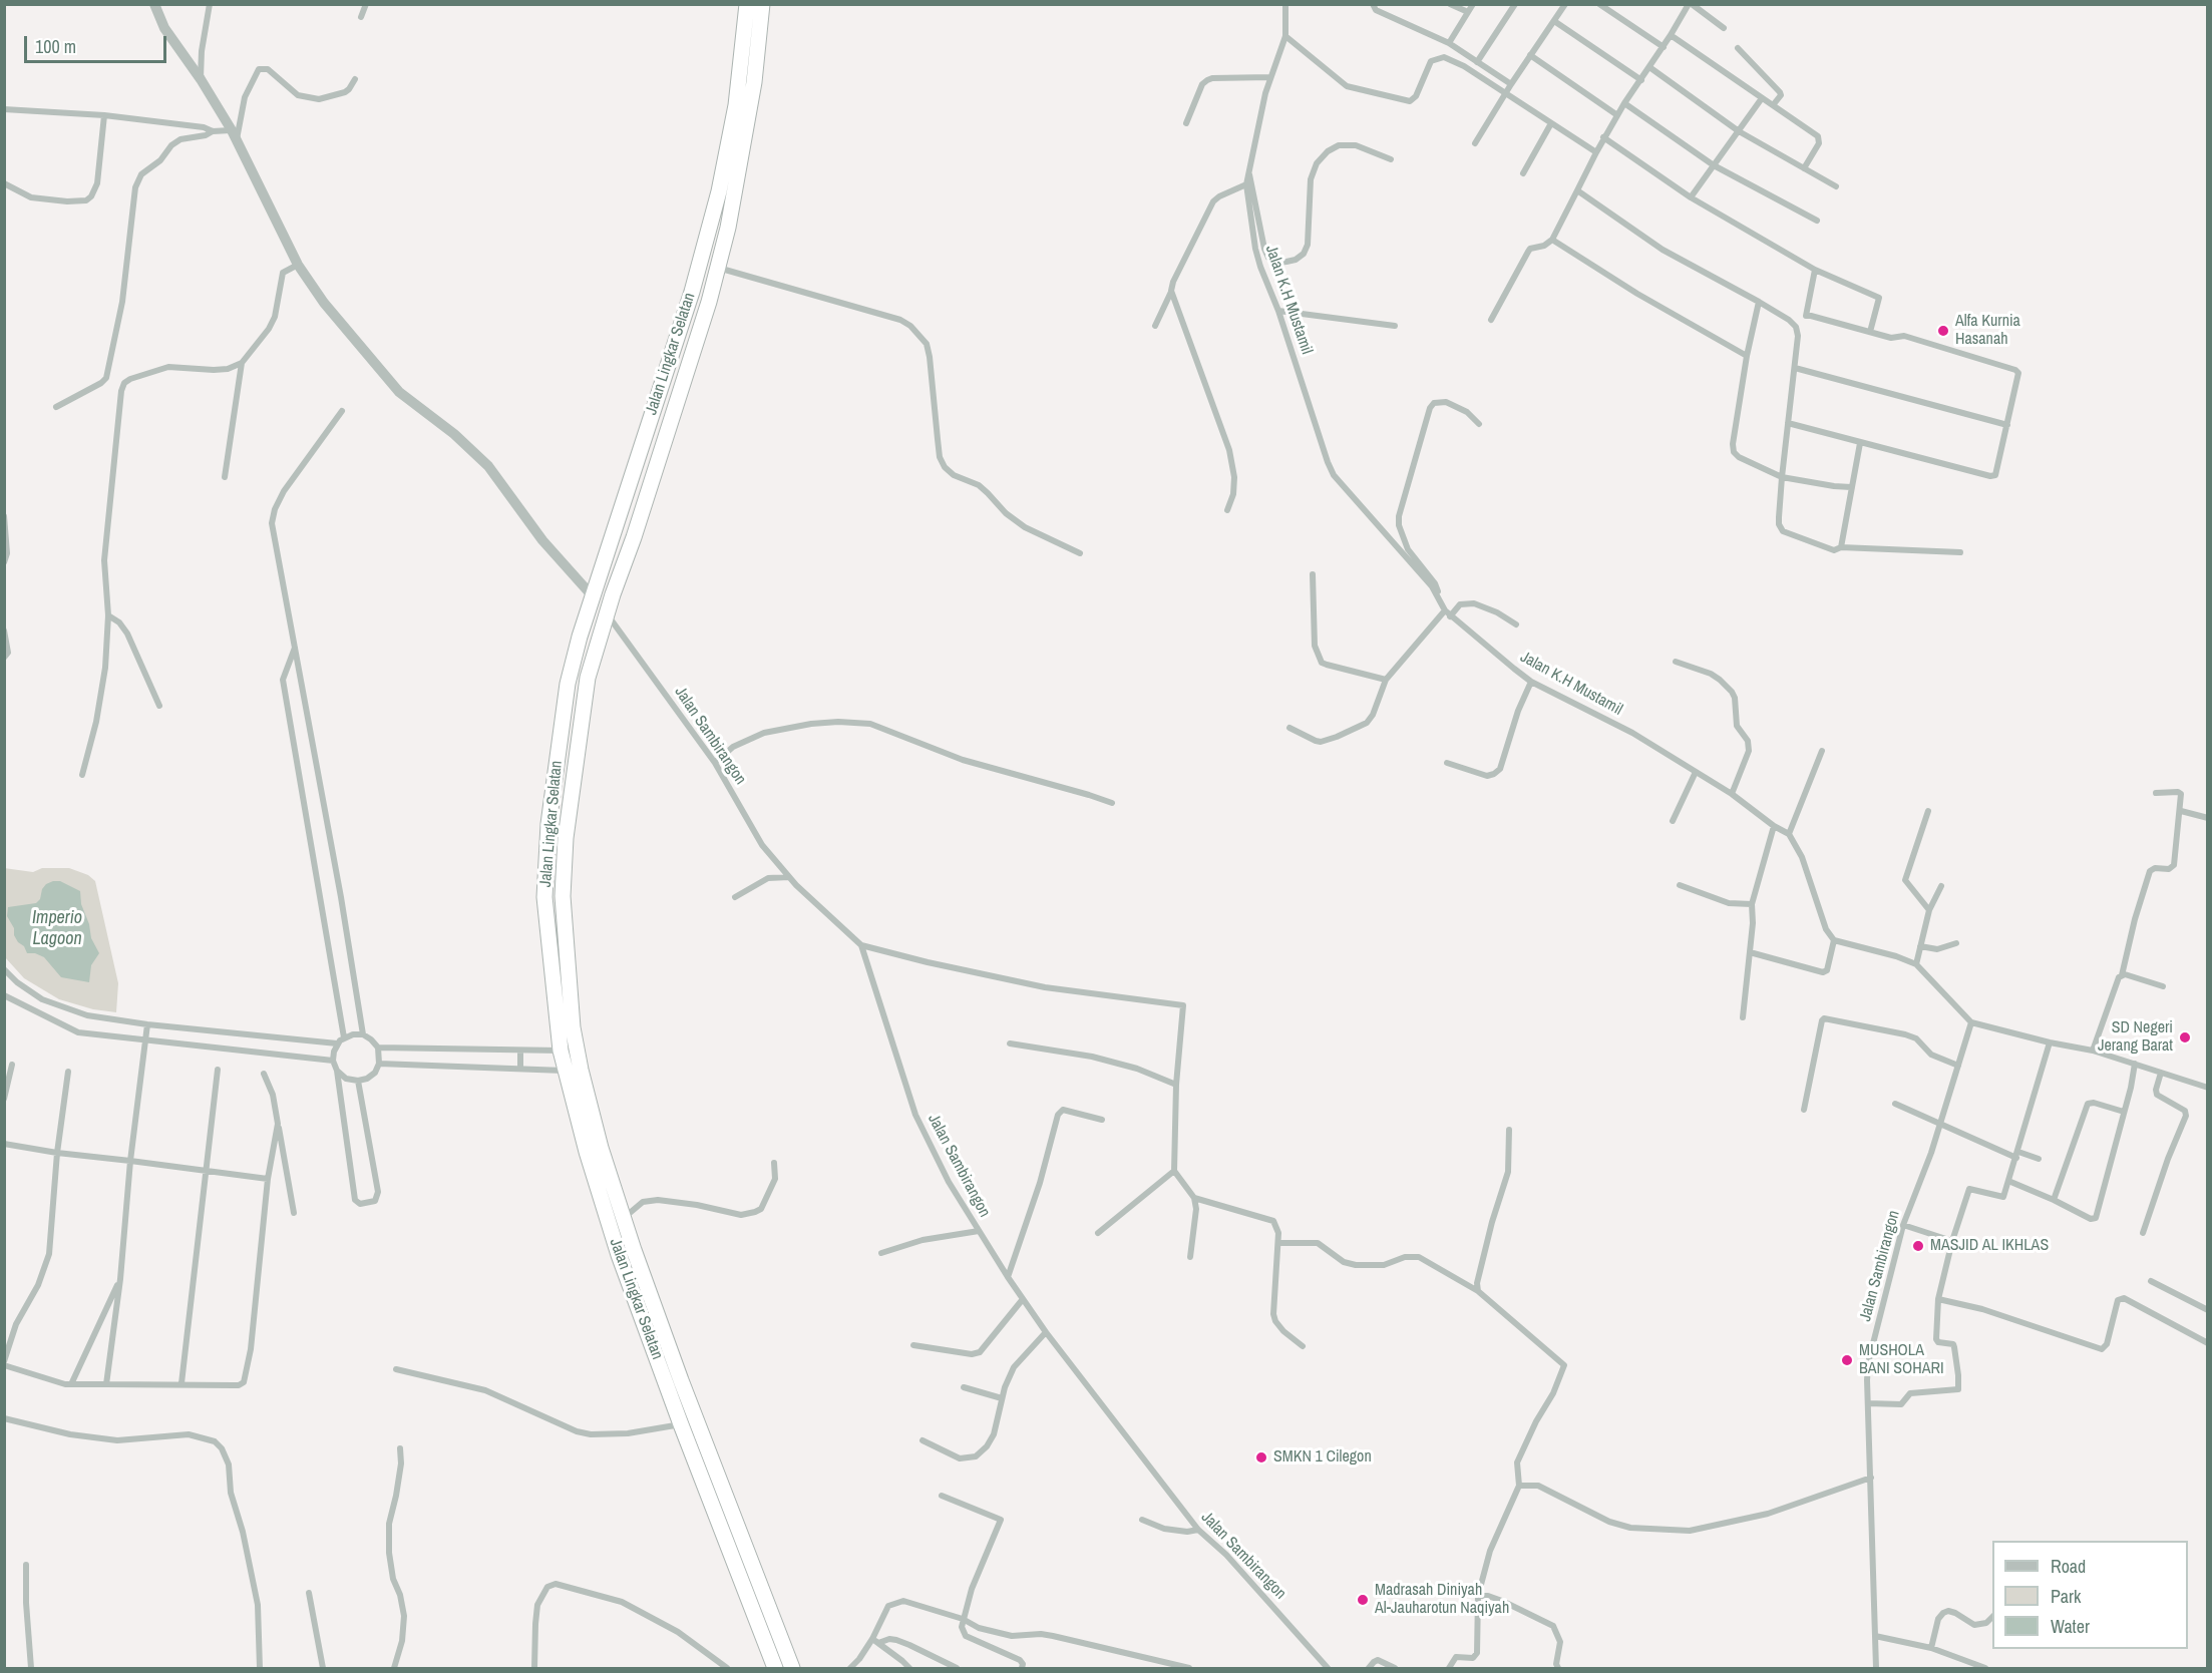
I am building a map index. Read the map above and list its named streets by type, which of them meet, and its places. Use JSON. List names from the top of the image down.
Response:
{
  "streets": {
    "highway": ["Jalan Lingkar Selatan"],
    "street": ["Jalan K.H Mustamil", "Jalan Sambirangon"]
  },
  "crossings": [
    ["Jalan Lingkar Selatan", "Jalan Sambirangon"]
  ],
  "water": ["Imperio Lagoon"],
  "places": [
    "Alfa Kurnia Hasanah",
    "SD Negeri Jerang Barat",
    "MASJID AL IKHLAS",
    "MUSHOLA BANI SOHARI",
    "SMKN 1 Cilegon",
    "Madrasah Diniyah Al-Jauharotun Naqiyah"
  ],
  "legend": ["Road", "Park", "Water"],
  "scale_bar": "100 m"
}
